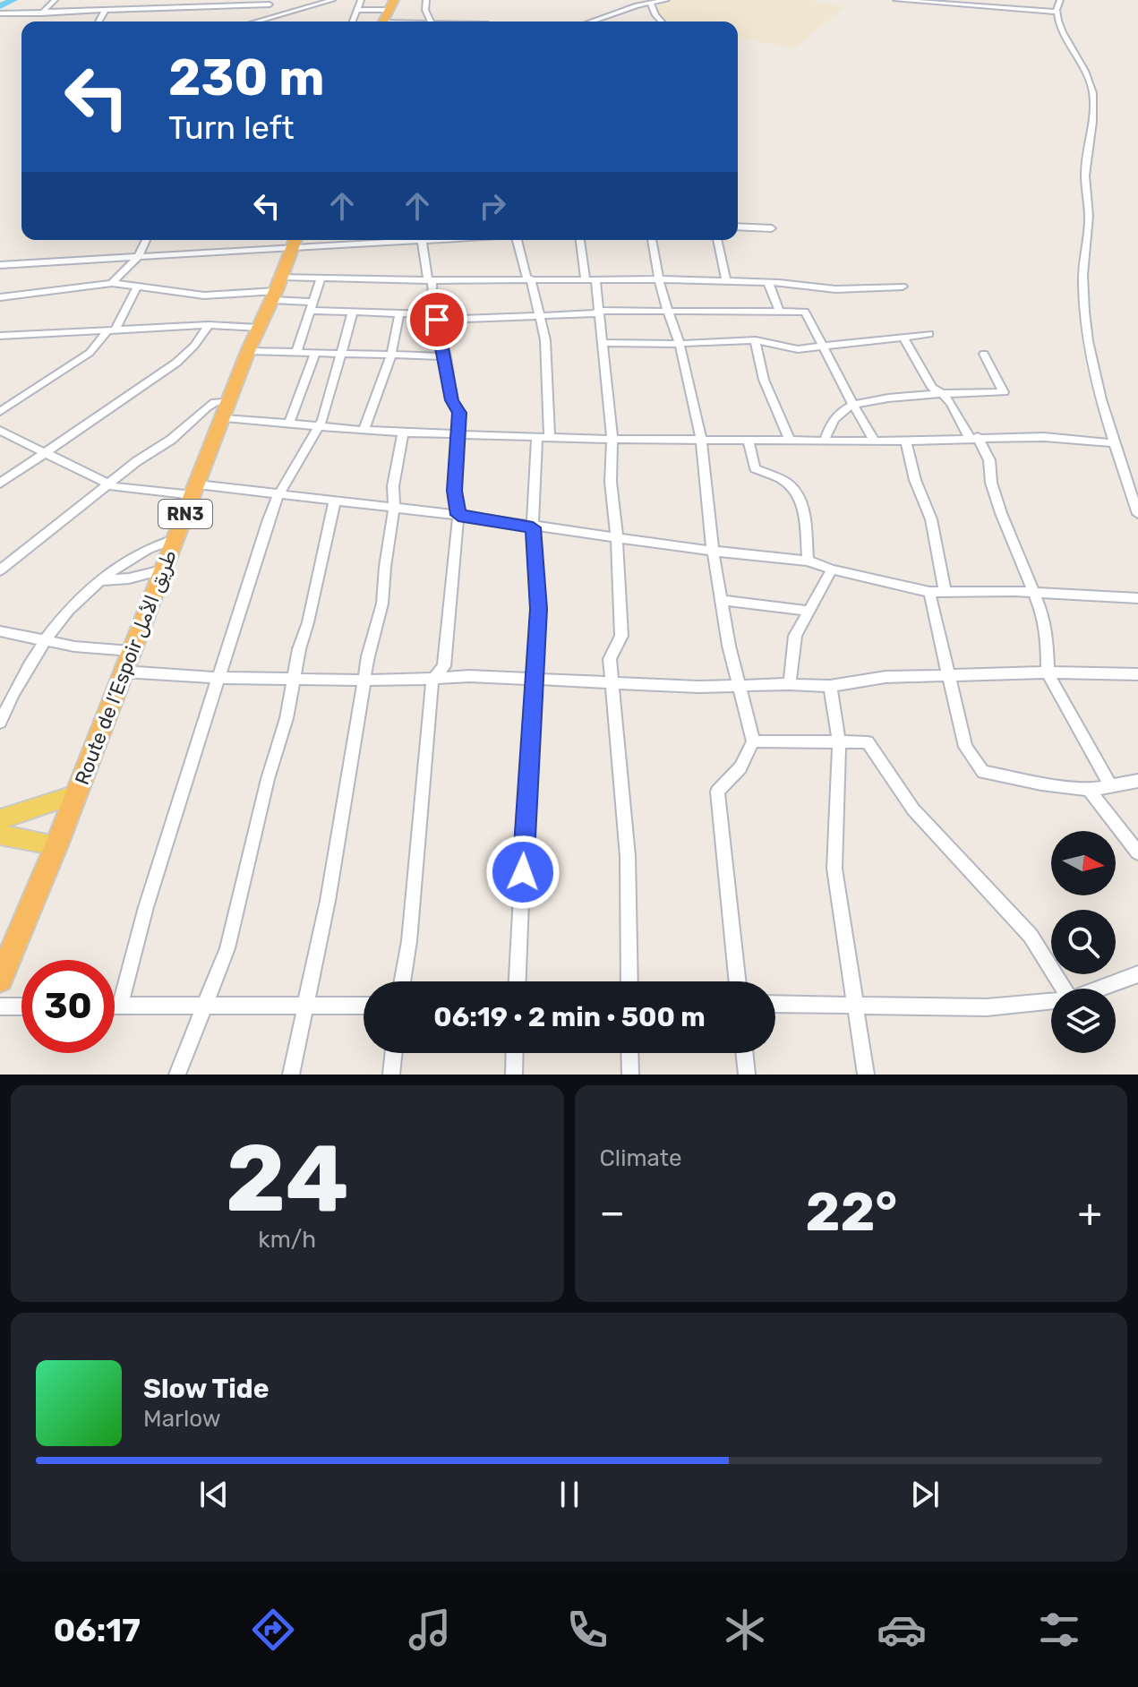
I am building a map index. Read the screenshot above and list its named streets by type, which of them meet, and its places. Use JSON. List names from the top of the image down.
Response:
{
  "streets": {
    "highway": ["RN3", "Route de l’Espoir طريق الأمل"]
  },
  "north": "right",
  "page": {
    "turn": ["230 m", "Turn left"],
    "limit": "30",
    "trip": "06:19 · 2 min · 500 m",
    "tile": [
      ["24", "km/h"],
      "Climate"
    ],
    "heat": ["−", "22°", "+"],
    "song": ["Slow Tide", "Marlow"],
    "tabs": "06:17"
  }
}
